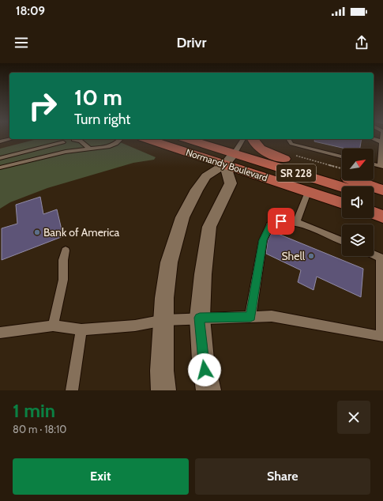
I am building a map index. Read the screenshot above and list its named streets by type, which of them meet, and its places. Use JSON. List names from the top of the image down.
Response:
{
  "streets": {
    "main road": ["Normandy Boulevard", "SR 228"]
  },
  "places": ["Bank of America", "Shell"],
  "north": "top right",
  "page": {
    "status": "18:09",
    "header": "Drivr",
    "turn": ["10 m", "Turn right"],
    "heading": ["1 min", "80 m · 18:10"],
    "buttons": ["Exit", "Share"]
  }
}
